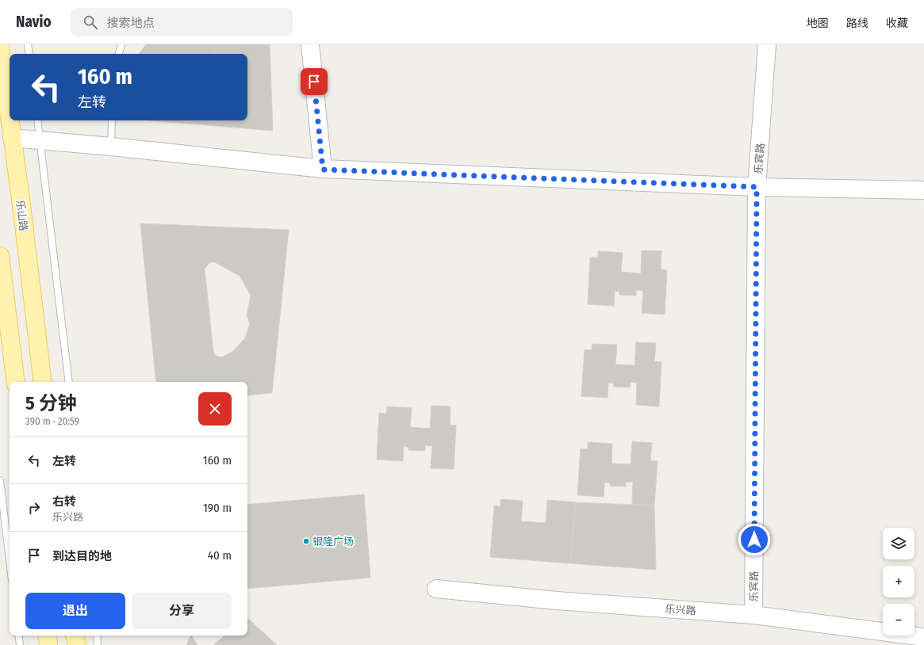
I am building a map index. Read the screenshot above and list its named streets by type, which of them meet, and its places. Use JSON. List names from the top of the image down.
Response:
{
  "streets": {
    "main road": ["乐山路"],
    "street": ["乐宾路", "乐兴路"]
  },
  "crossings": [
    ["乐宾路", "乐兴路"]
  ],
  "places": ["银隆广场"],
  "page": {
    "header": "Navio",
    "search": "搜索地点",
    "nav": ["地图", "路线", "收藏"],
    "turn": ["160 m", "左转"],
    "heading": ["5 分钟", "390 m · 20:59"],
    "list": [
      {
        "name": "左转",
        "value": "160 m"
      },
      {
        "name": "右转",
        "note": "乐兴路",
        "value": "190 m"
      },
      {
        "name": "到达目的地",
        "value": "40 m"
      }
    ],
    "map_buttons": ["+", "−"],
    "buttons": ["退出", "分享"]
  }
}
